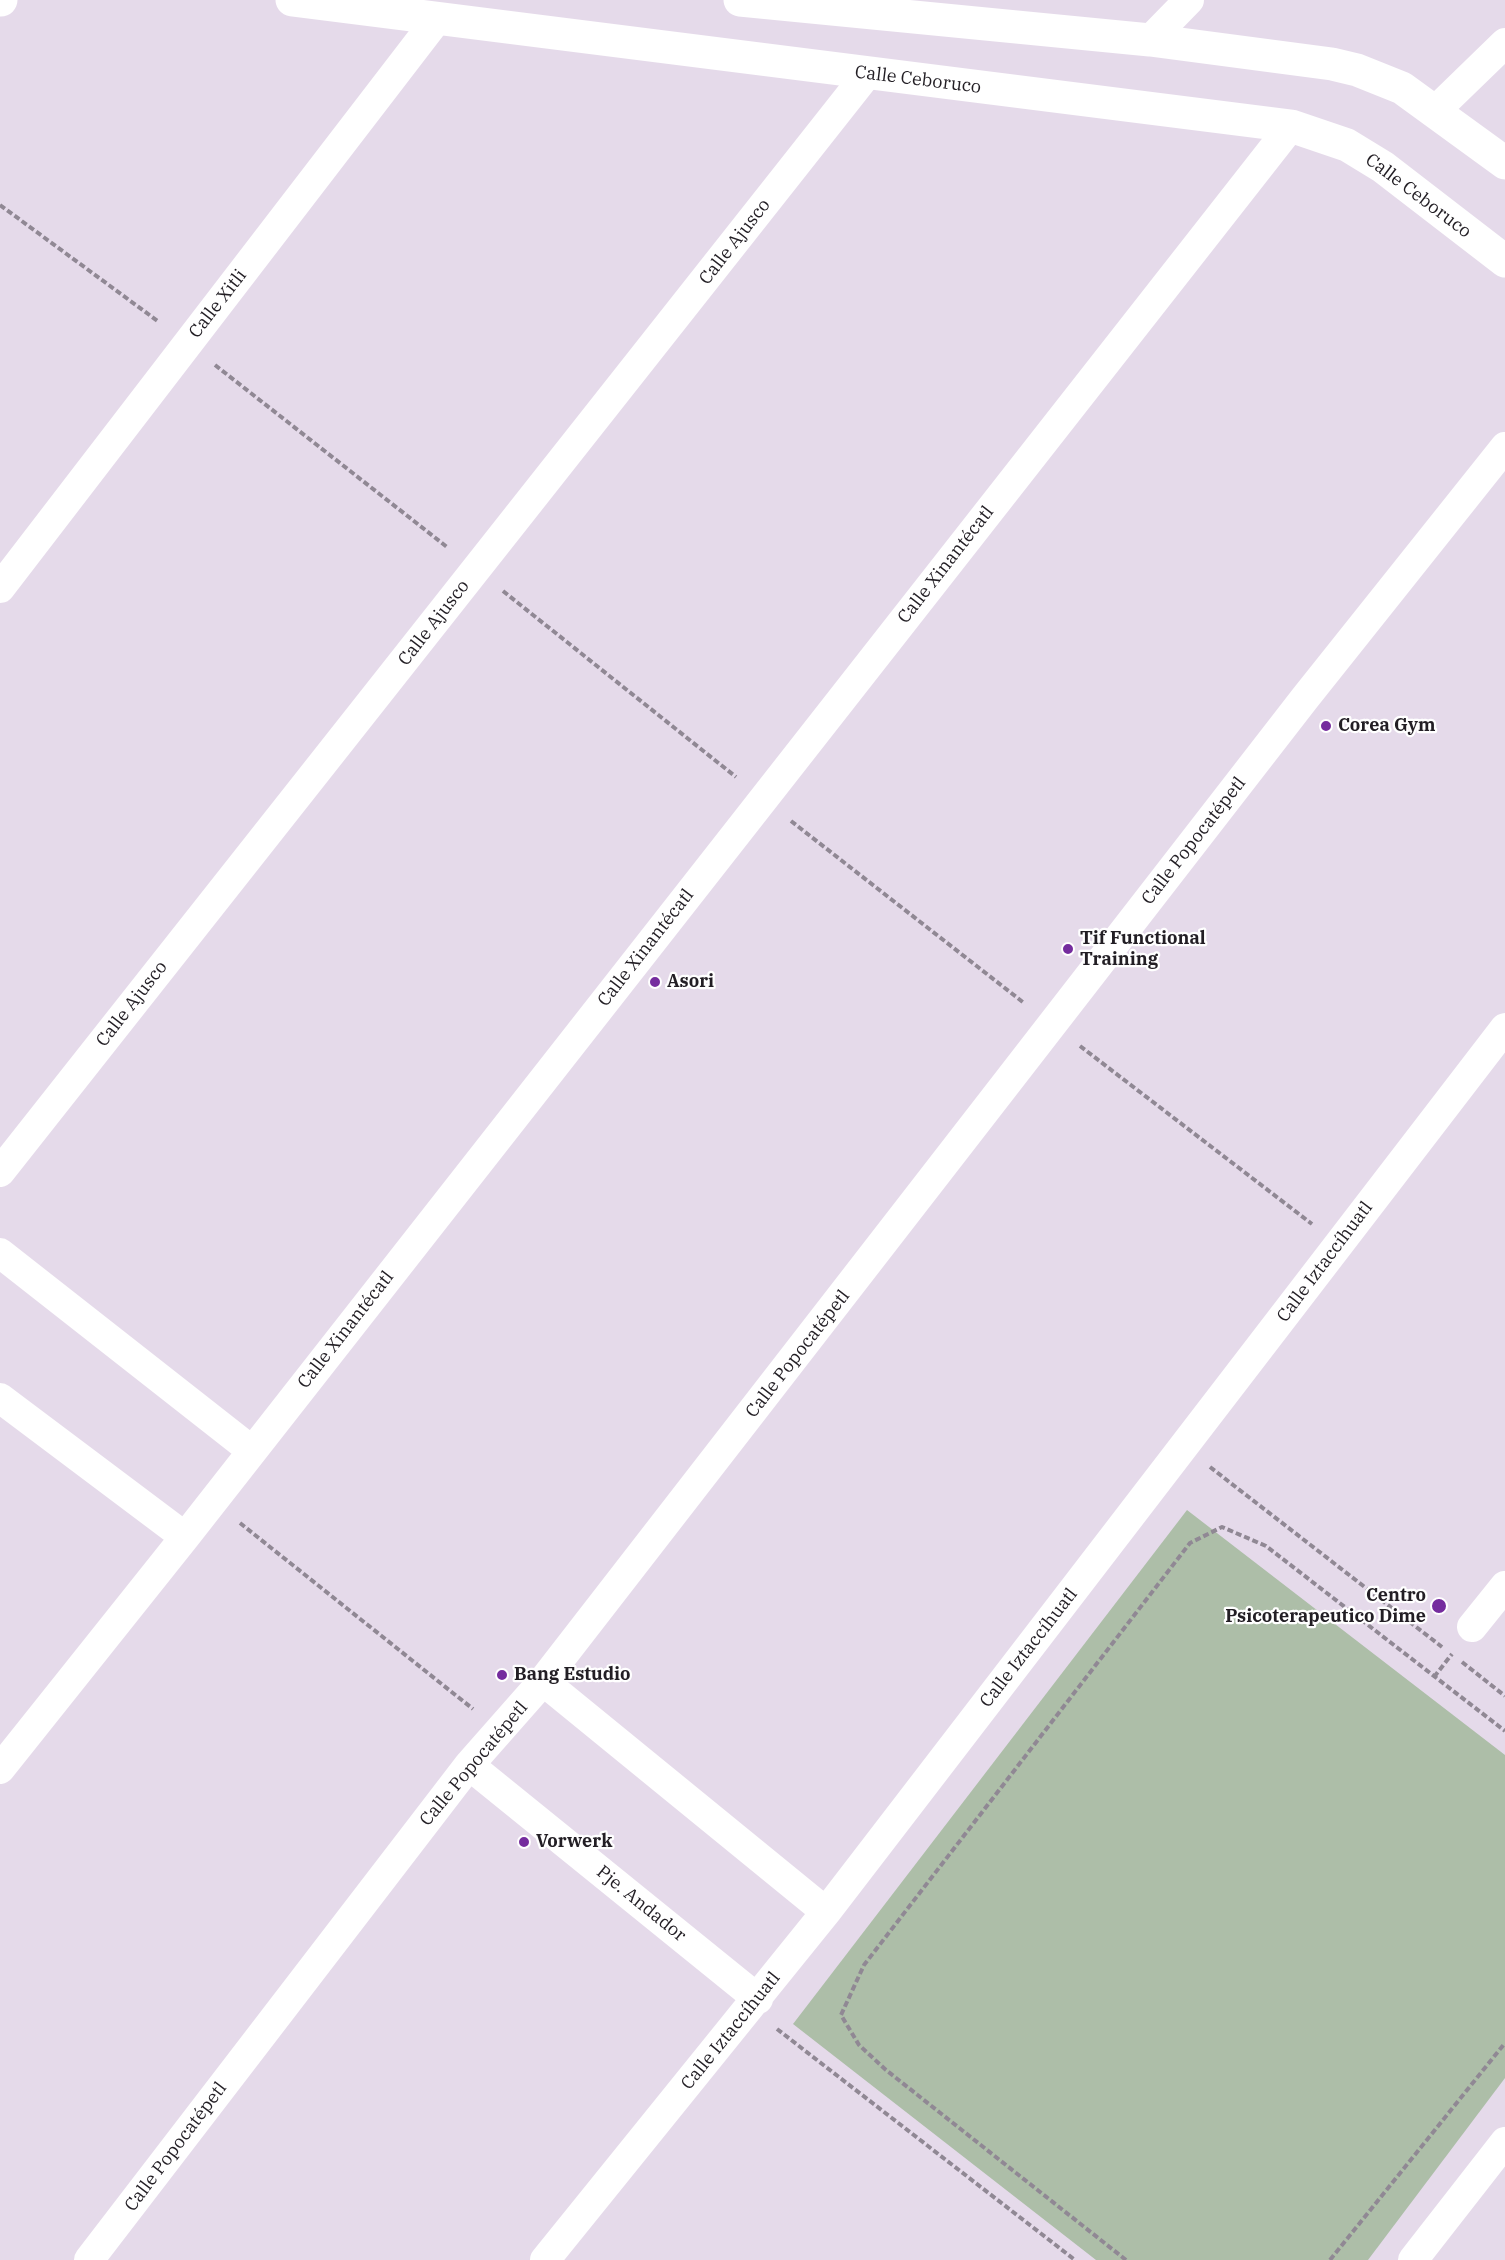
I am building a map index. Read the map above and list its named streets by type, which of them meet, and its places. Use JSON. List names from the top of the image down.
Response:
{
  "streets": {
    "main road": ["Calle Ceboruco"],
    "street": [
      "Calle Ajusco",
      "Calle Xitli",
      "Calle Xinantécatl",
      "Calle Popocatépetl",
      "Calle Iztaccíhuatl",
      "Pje. Andador"
    ]
  },
  "crossings": [
    ["Calle Ceboruco", "Calle Ajusco"],
    ["Calle Ceboruco", "Calle Xitli"],
    ["Calle Ceboruco", "Calle Xinantécatl"],
    ["Calle Popocatépetl", "Pje. Andador"],
    ["Calle Iztaccíhuatl", "Pje. Andador"]
  ],
  "places": [
    "Corea Gym",
    "Tif Functional Training",
    "Asori",
    "Centro Psicoterapeutico Dime",
    "Bang Estudio",
    "Vorwerk"
  ]
}
